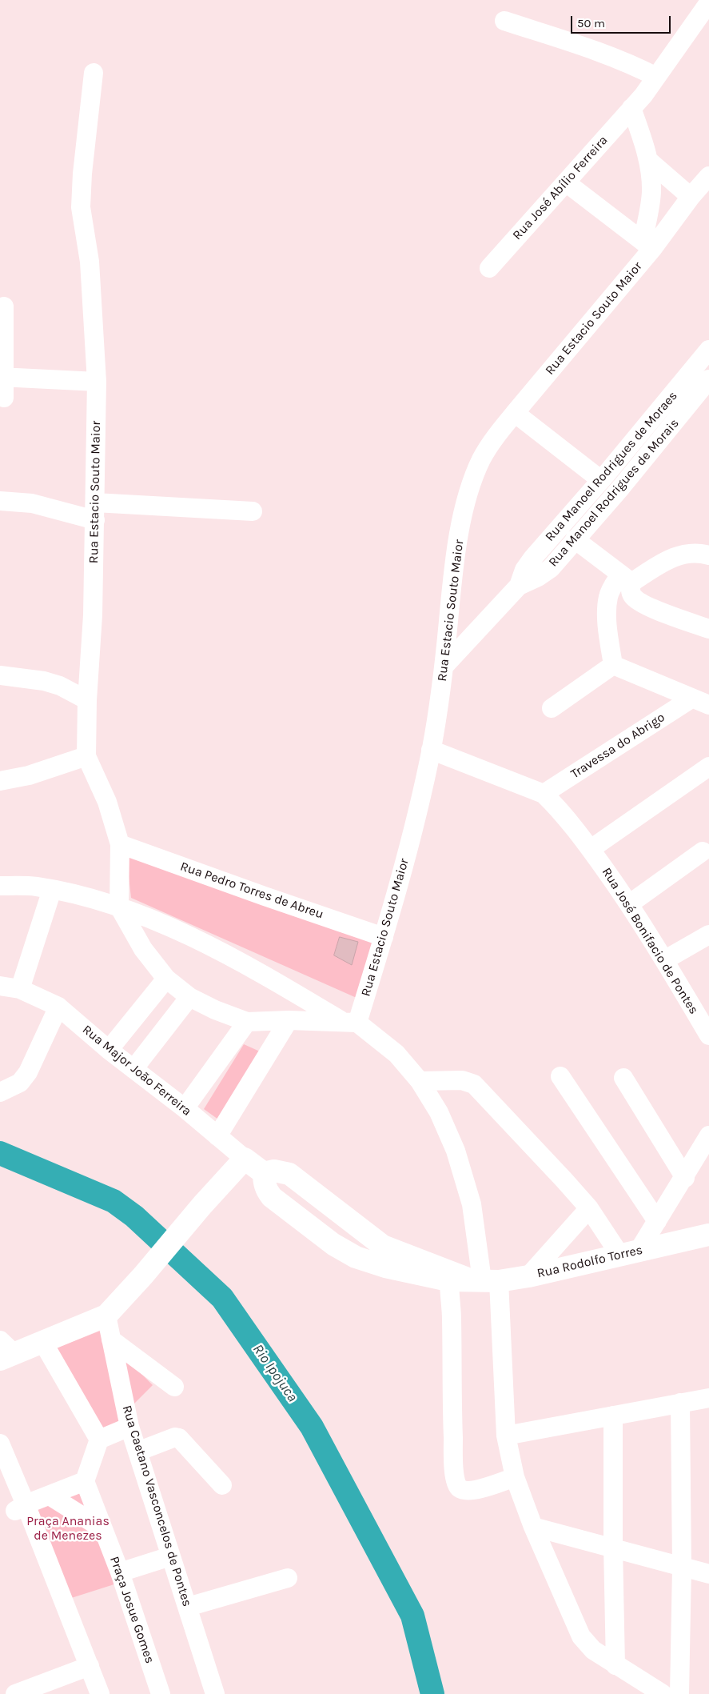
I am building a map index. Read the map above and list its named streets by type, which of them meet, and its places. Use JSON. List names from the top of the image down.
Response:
{
  "streets": {
    "main road": ["Rua Major João Ferreira", "Rua Rodolfo Torres"],
    "street": [
      "Rua José Abílio Ferreira",
      "Rua Estacio Souto Maior",
      "Rua Manoel Rodrigues de Moraes",
      "Rua Manoel Rodrigues de Morais",
      "Travessa do Abrigo",
      "Rua Pedro Torres de Abreu",
      "Rua José Bonifacio de Pontes",
      "Rua Caetano Vasconcelos de Pontes",
      "Praça Josue Gomes"
    ]
  },
  "crossings": [
    ["Rua Estacio Souto Maior", "Rua Manoel Rodrigues de Morais"],
    ["Rua Estacio Souto Maior", "Rua Pedro Torres de Abreu"],
    ["Rua Estacio Souto Maior", "Rua José Bonifacio de Pontes"],
    ["Rua Manoel Rodrigues de Moraes", "Rua Manoel Rodrigues de Morais"],
    ["Travessa do Abrigo", "Rua José Bonifacio de Pontes"]
  ],
  "water": ["Rio Ipojuca"],
  "parks": ["Praça Ananias de Menezes"],
  "scale_bar": "50 m"
}
